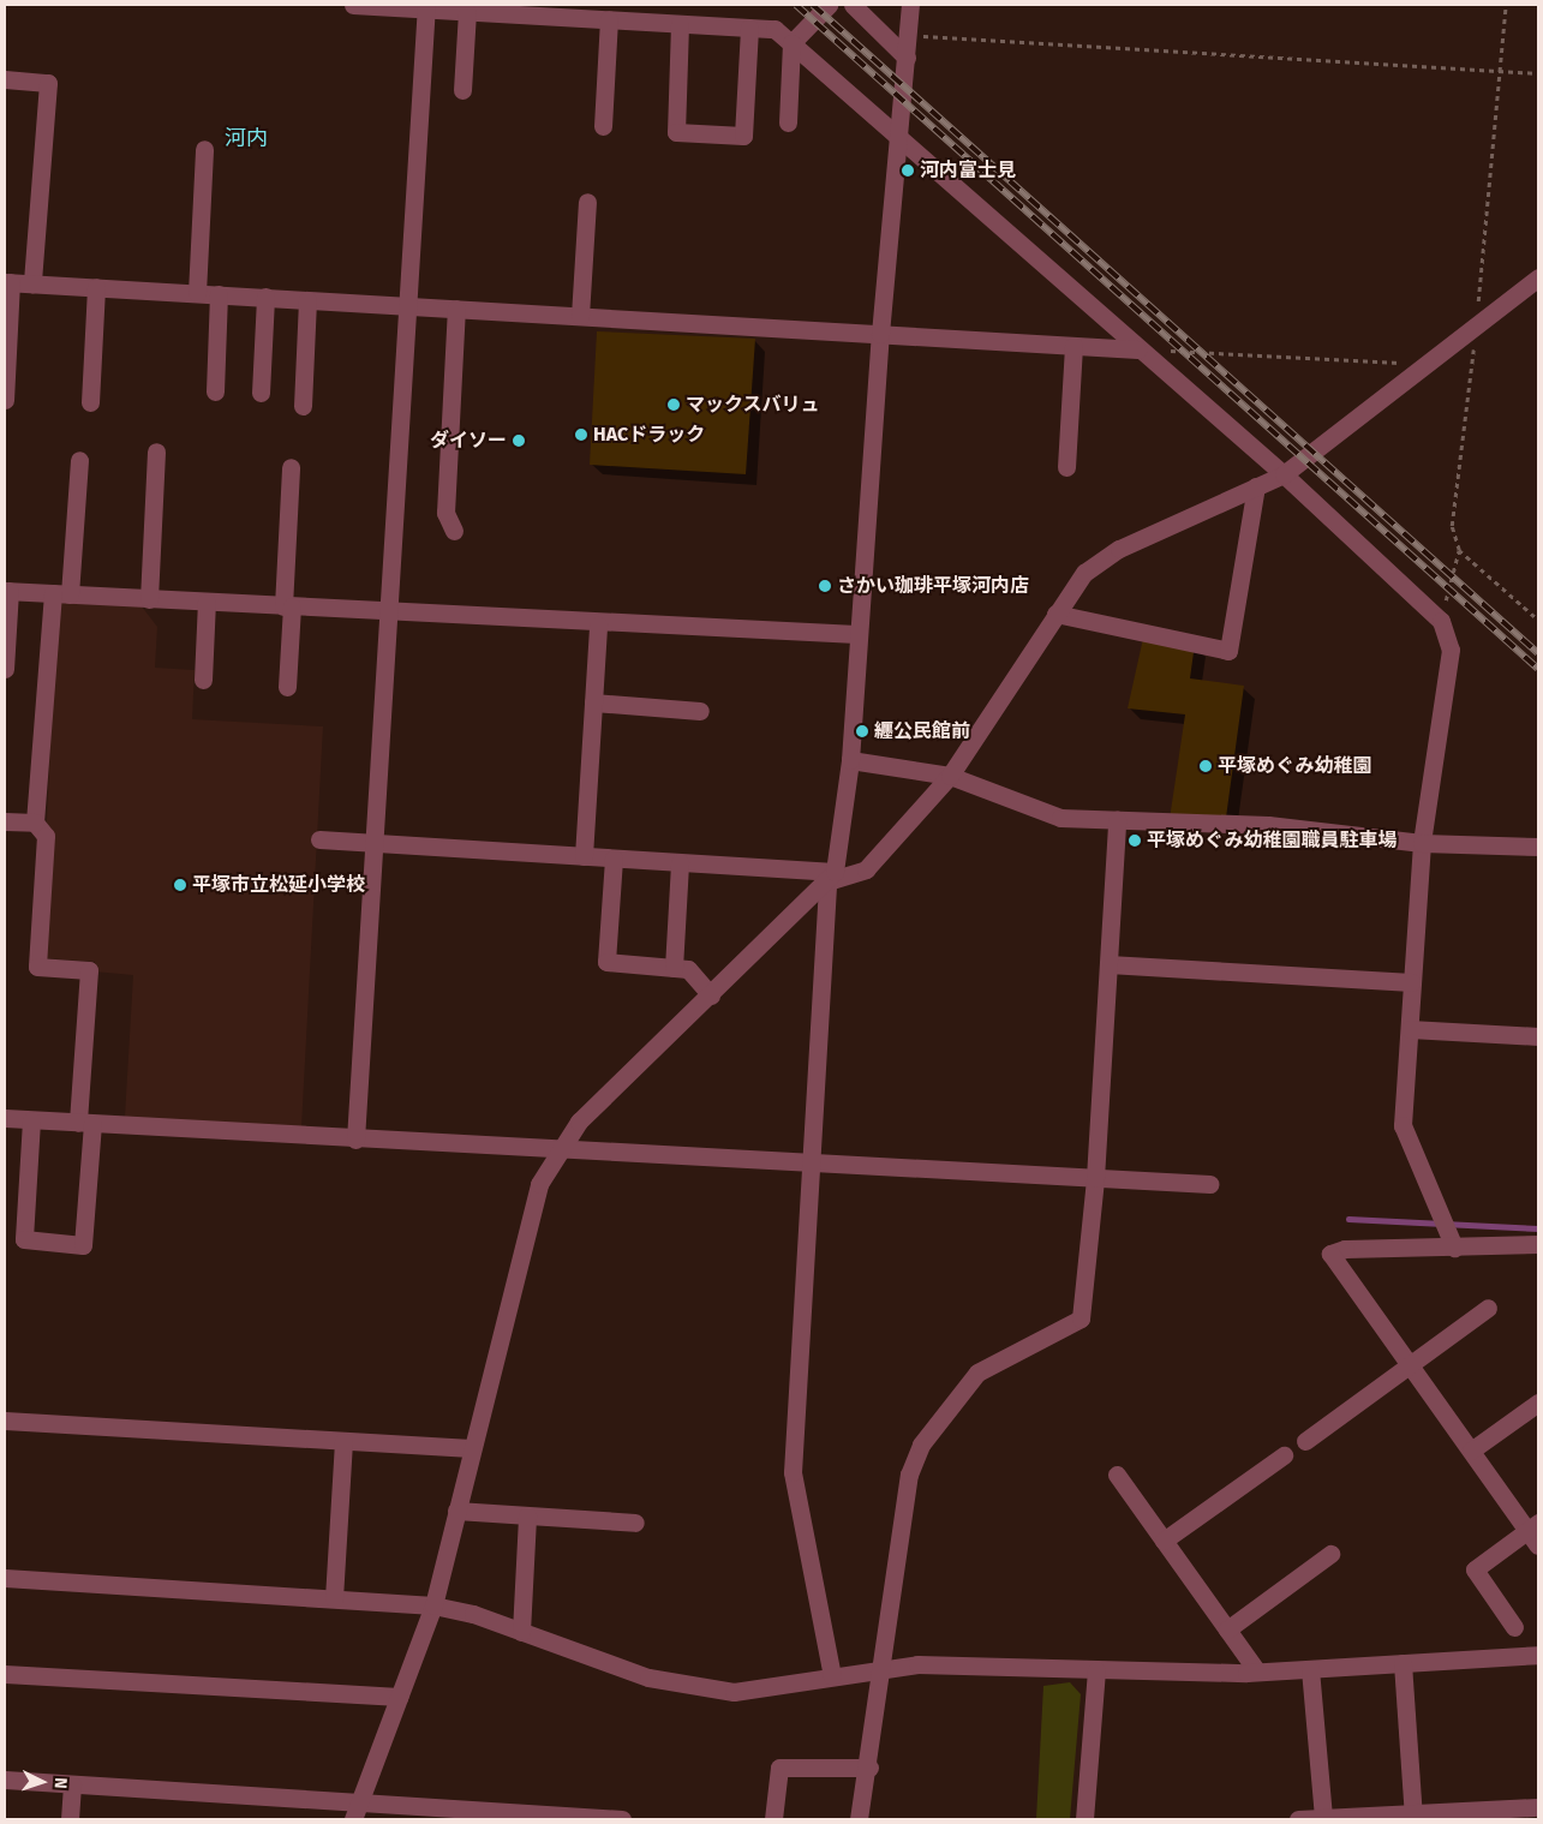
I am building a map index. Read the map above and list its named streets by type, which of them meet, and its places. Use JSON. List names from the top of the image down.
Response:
{
  "districts": ["河内"],
  "places": [
    "河内富士見",
    "マックスバリュ",
    "HACドラック",
    "ダイソー",
    "さかい珈琲平塚河内店",
    "纒公民館前",
    "平塚めぐみ幼稚園",
    "平塚めぐみ幼稚園職員駐車場",
    "平塚市立松延小学校"
  ],
  "north": "right"
}
